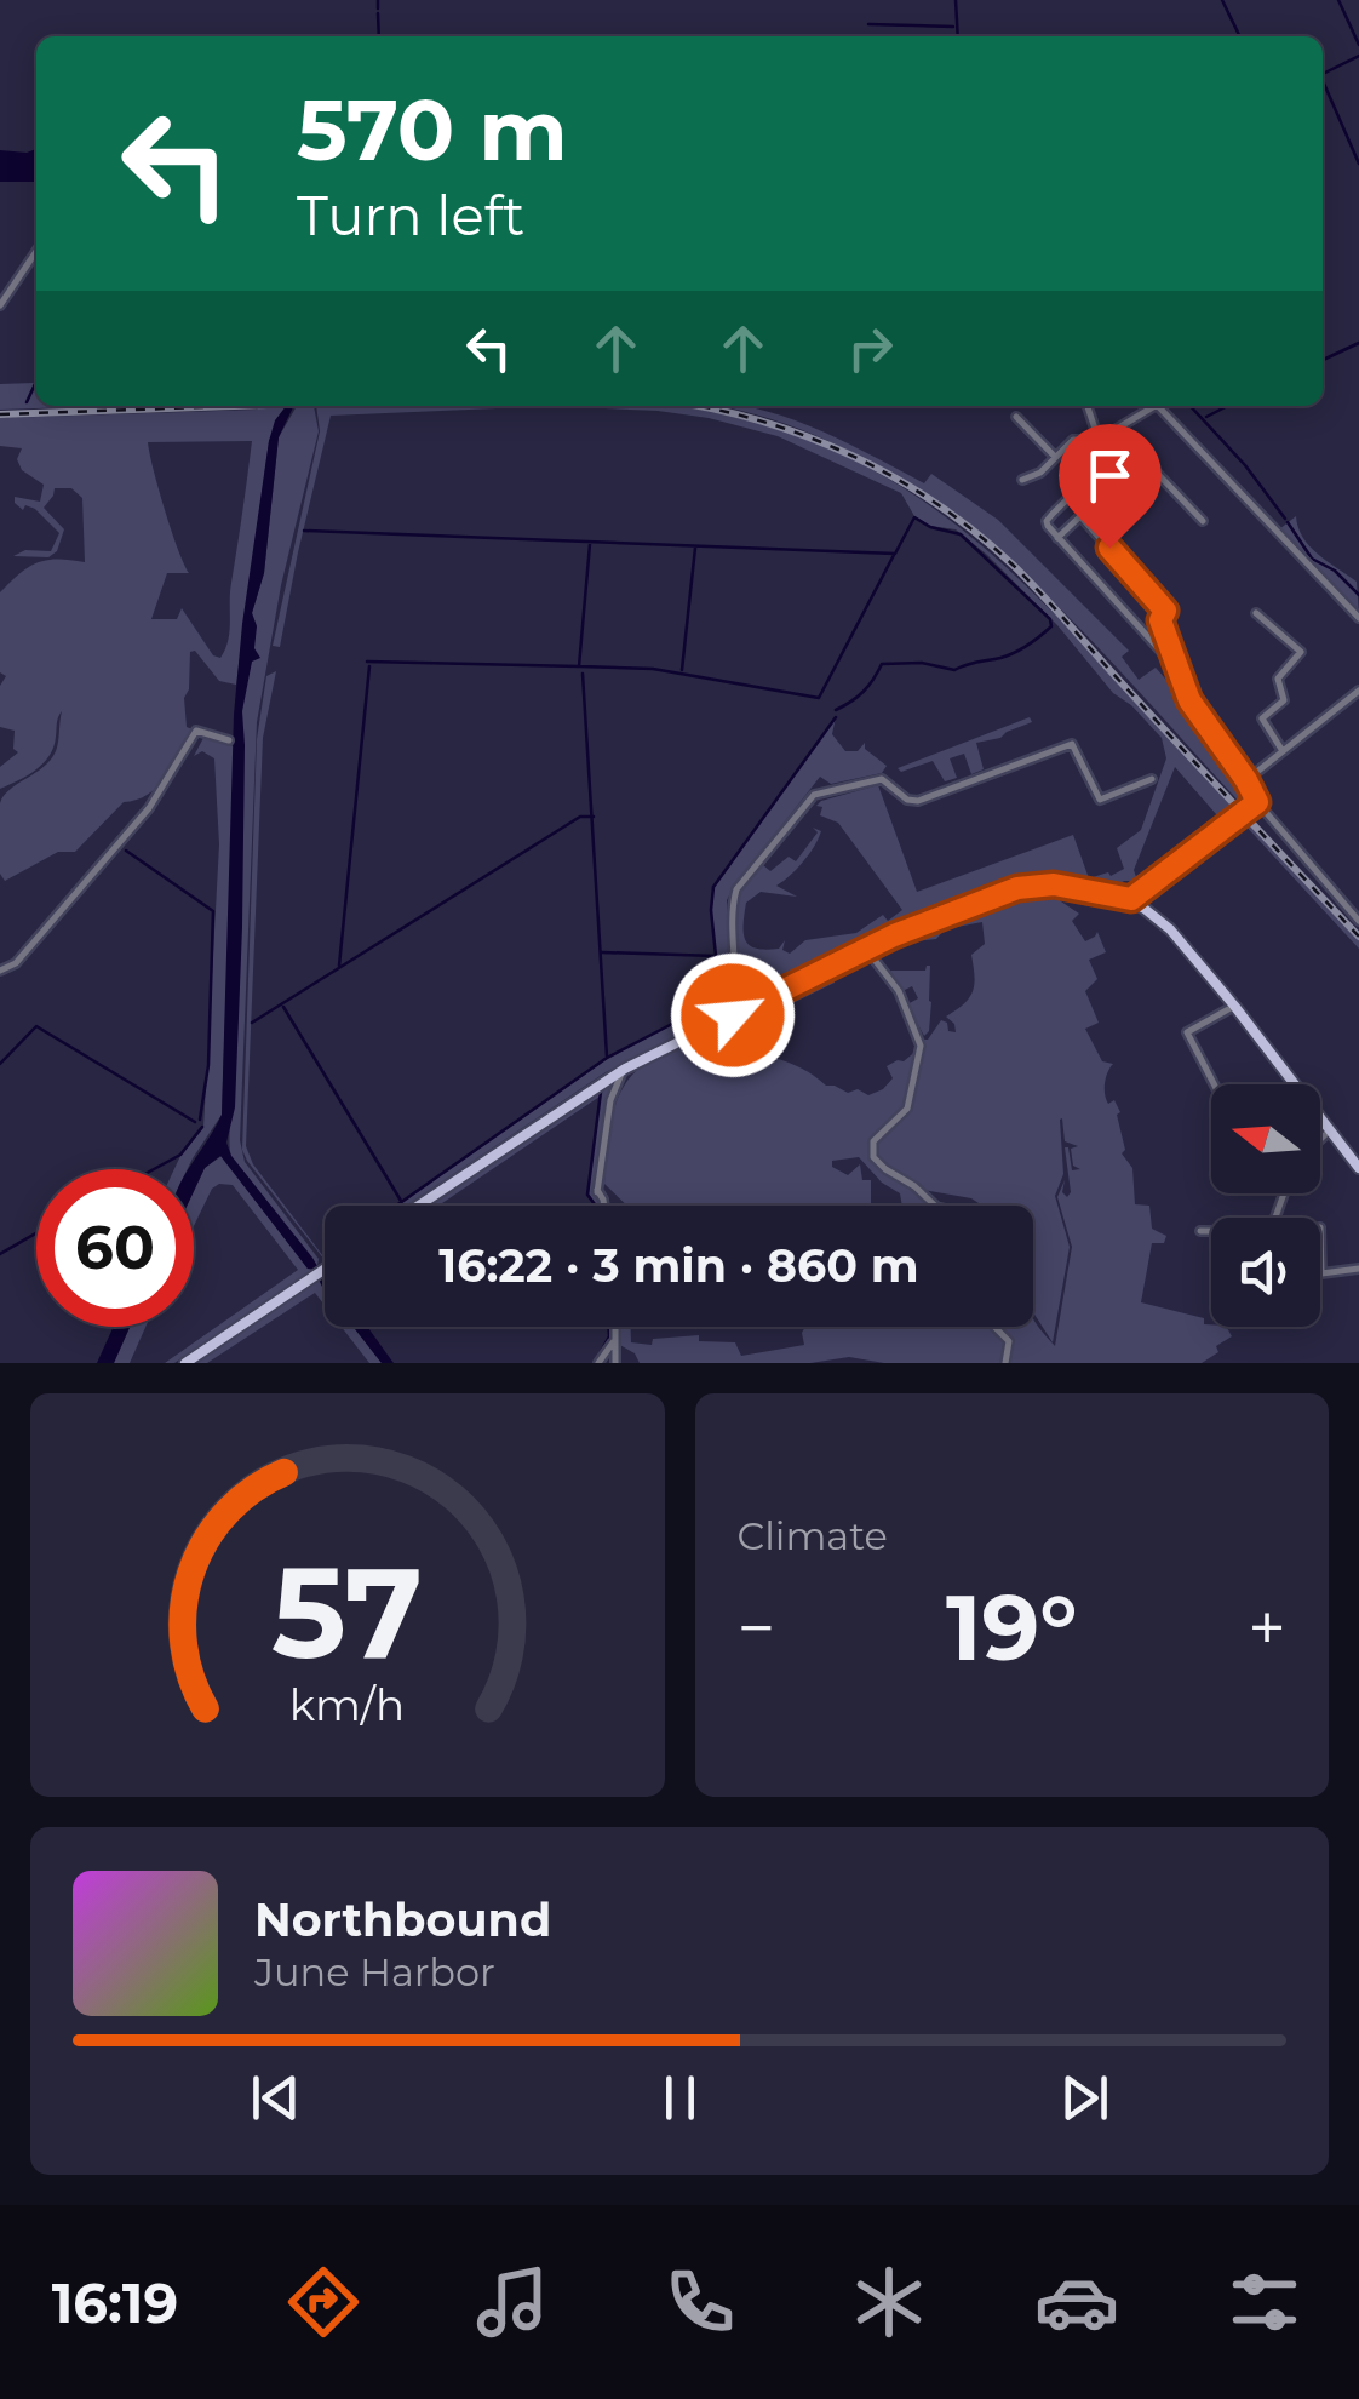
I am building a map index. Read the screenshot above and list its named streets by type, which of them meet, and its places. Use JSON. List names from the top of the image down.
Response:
{
  "north": "left",
  "page": {
    "turn": ["570 m", "Turn left"],
    "limit": "60",
    "trip": "16:22 · 3 min · 860 m",
    "tile": "Climate",
    "heat": ["−", "19°", "+"],
    "song": ["Northbound", "June Harbor"],
    "tabs": "16:19",
    "gauge": ["57", "km/h"]
  }
}
